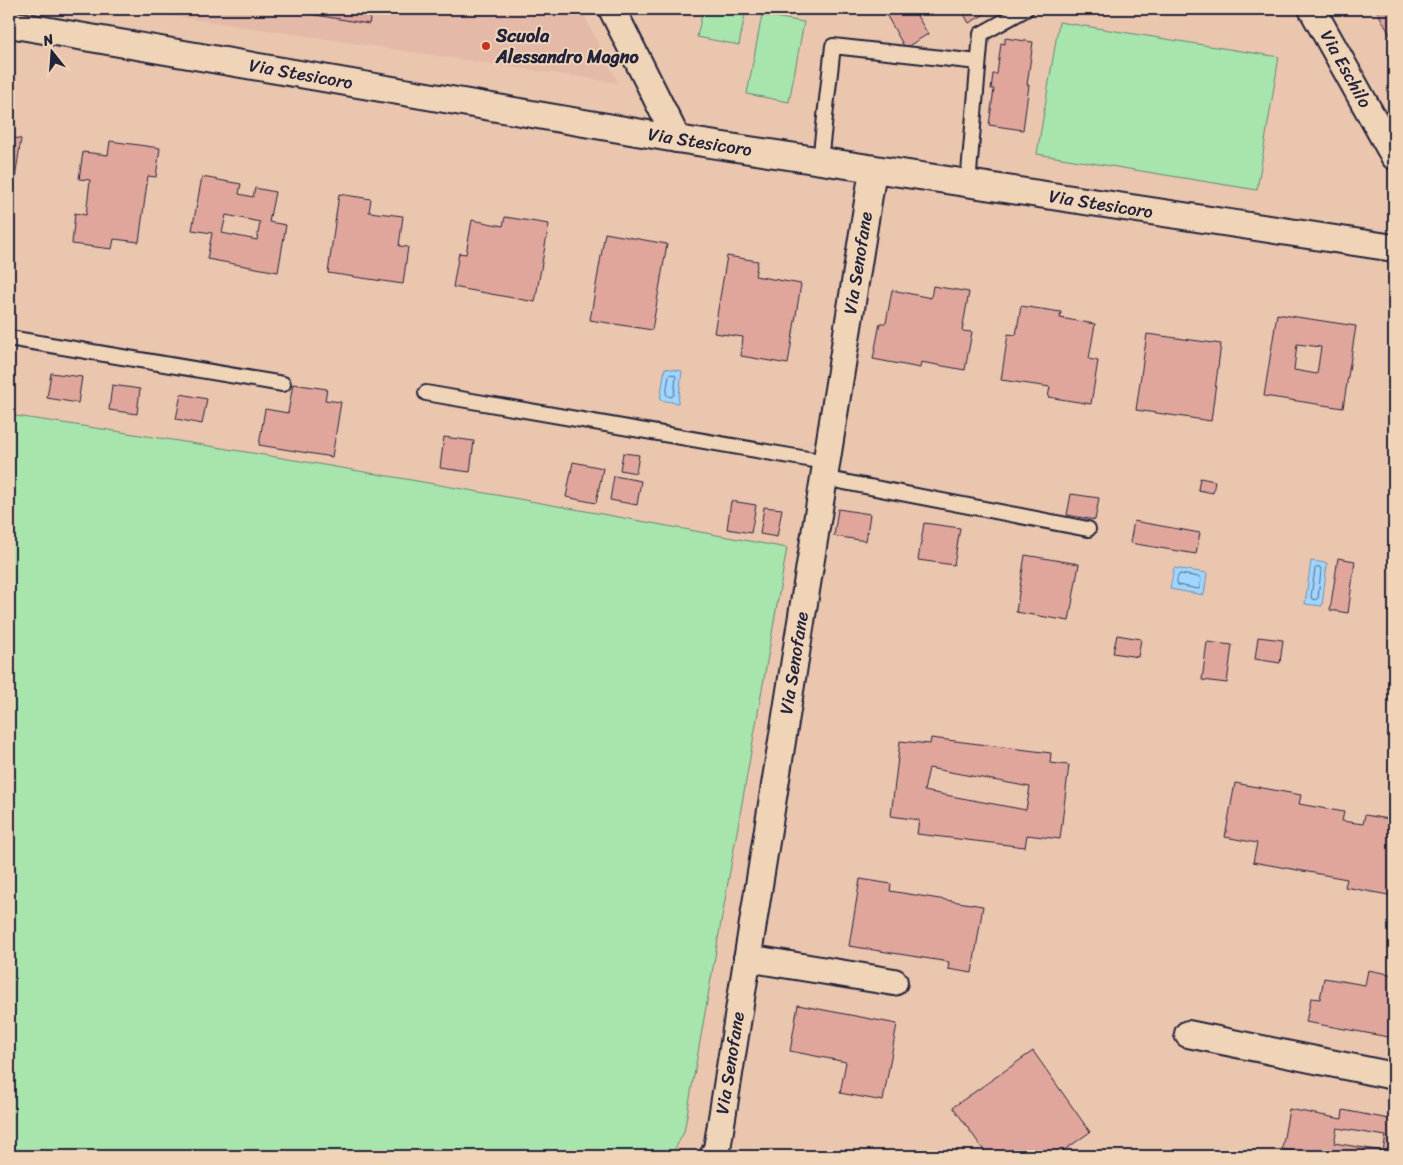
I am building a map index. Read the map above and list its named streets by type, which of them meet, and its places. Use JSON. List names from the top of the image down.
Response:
{
  "streets": {
    "street": ["Via Eschilo", "Via Stesicoro", "Via Senofane"]
  },
  "crossings": [
    ["Via Stesicoro", "Via Senofane"]
  ],
  "places": ["Scuola Alessandro Magno"],
  "north": "top"
}
